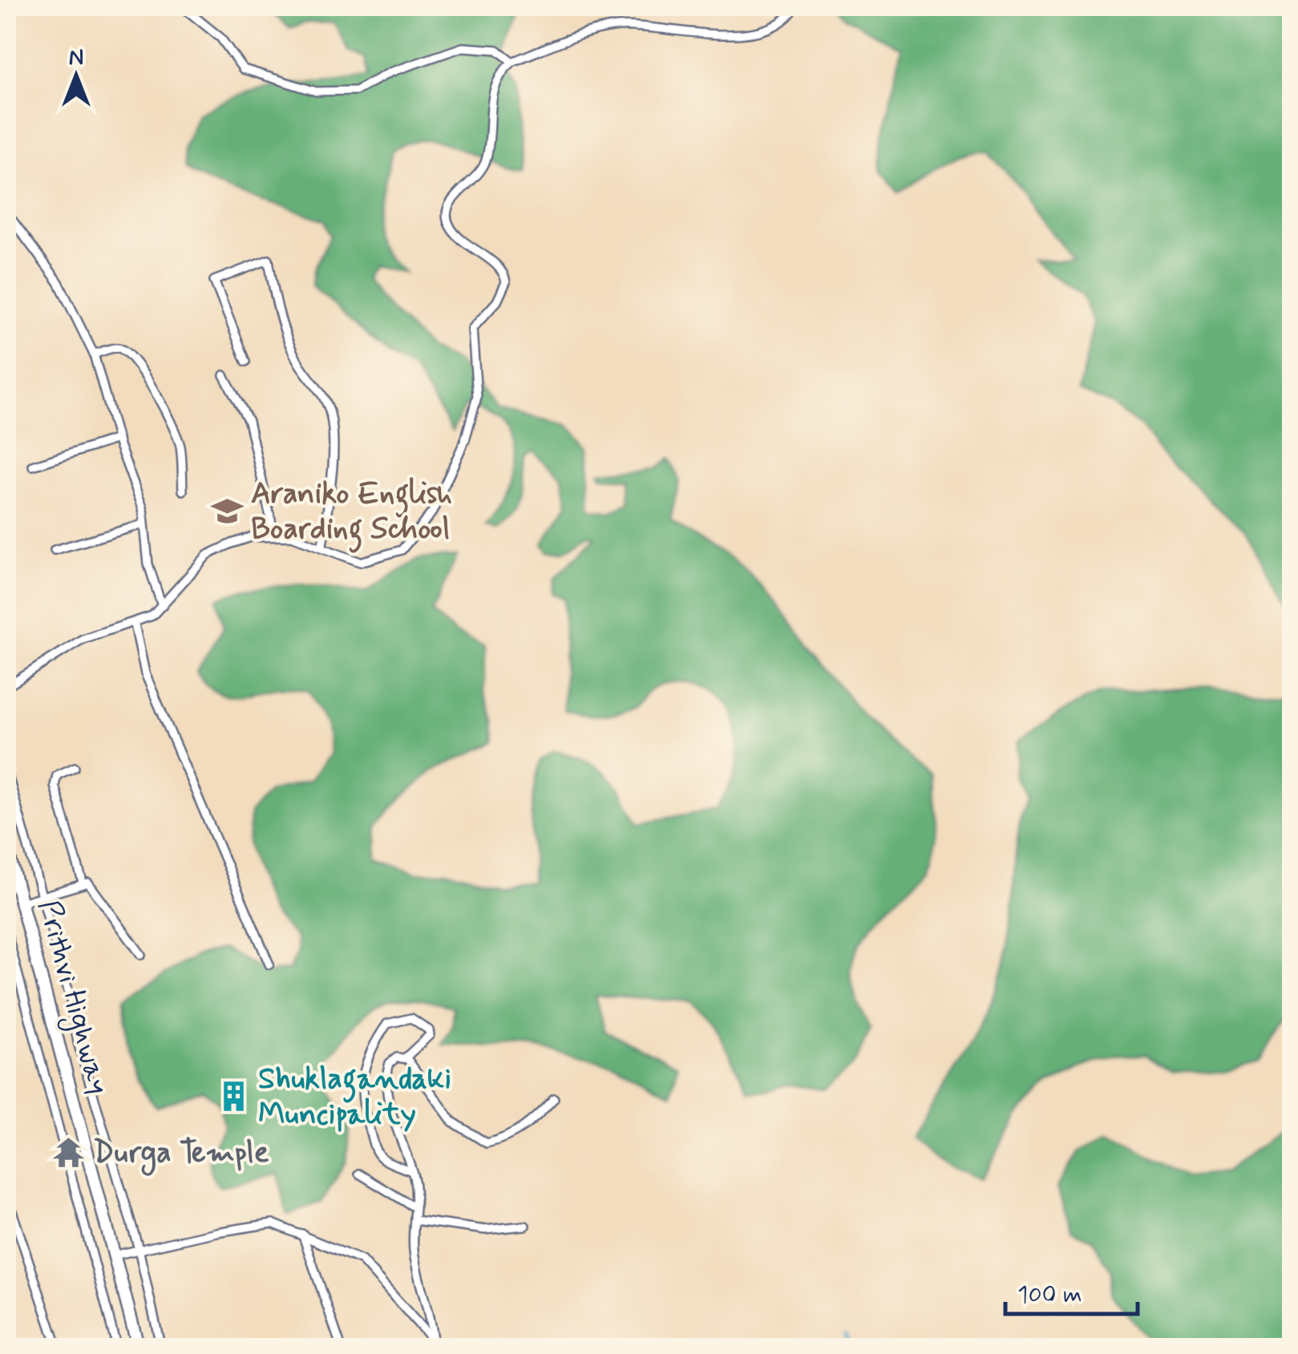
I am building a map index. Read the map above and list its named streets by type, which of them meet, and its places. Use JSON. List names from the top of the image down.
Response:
{
  "streets": {
    "highway": ["Prithvi Highway"]
  },
  "places": {
    "school or university": ["Araniko English Boarding School"],
    "building": ["Shuklagandaki Muncipality"],
    "temple": ["Durga Temple"]
  },
  "scale_bar": "100 m",
  "north": "top"
}
